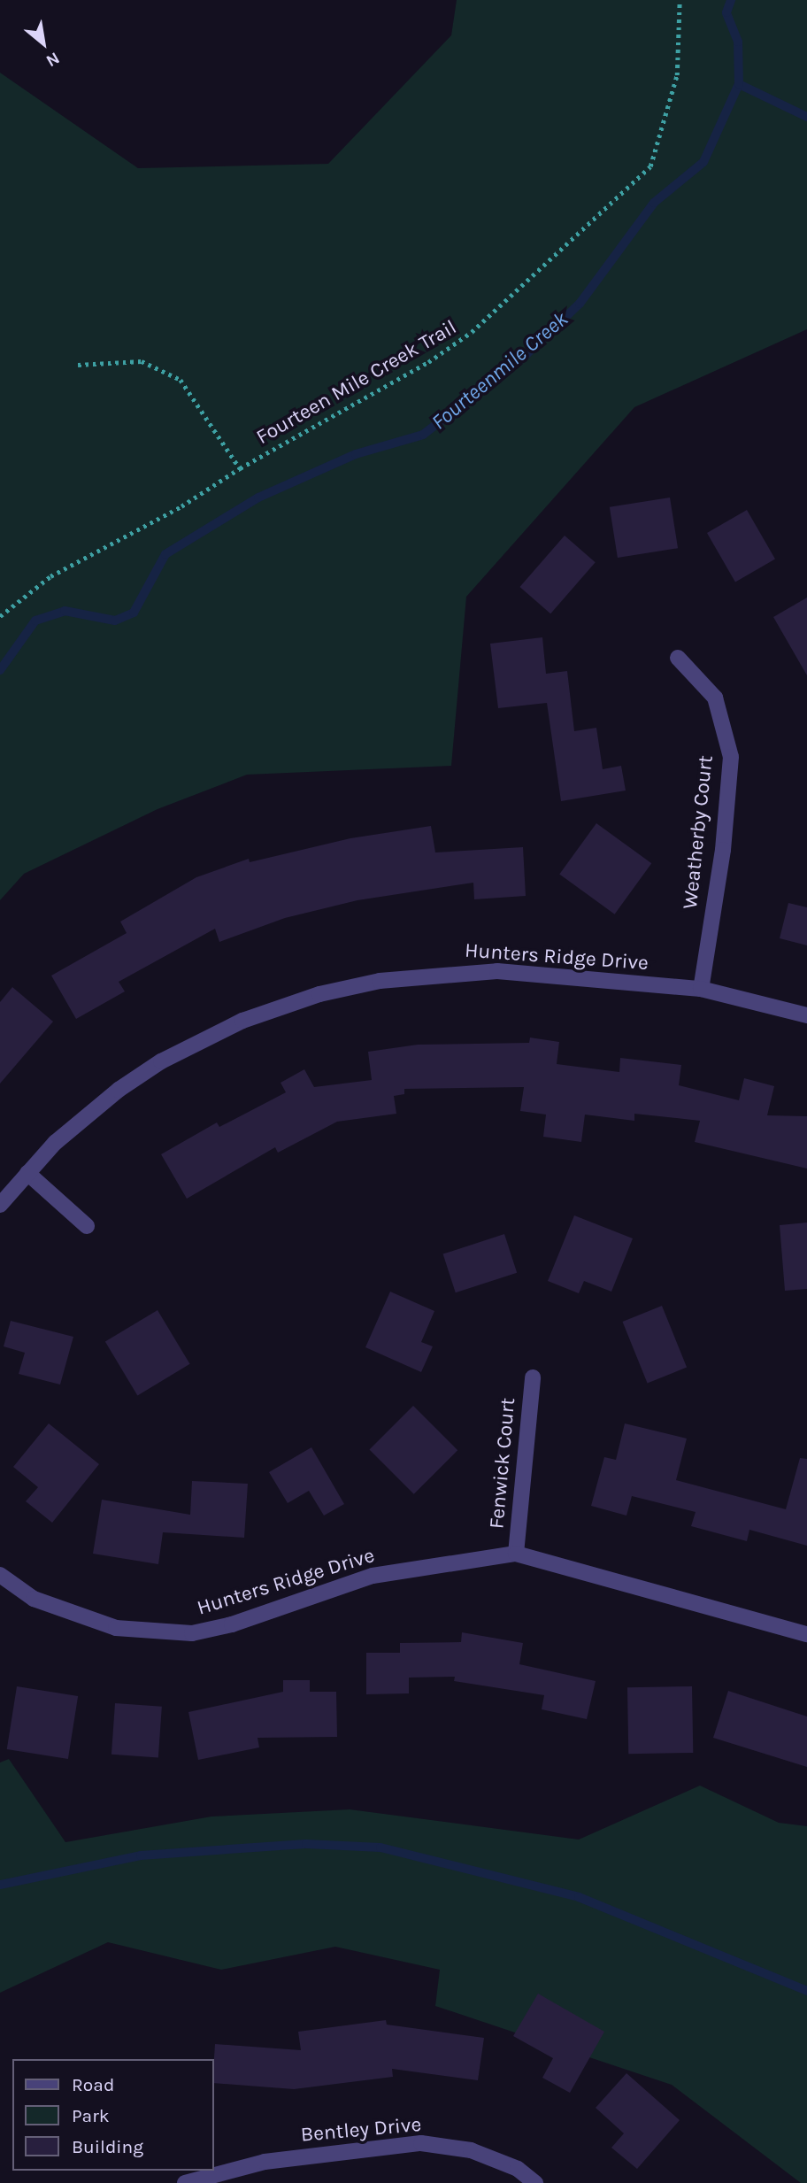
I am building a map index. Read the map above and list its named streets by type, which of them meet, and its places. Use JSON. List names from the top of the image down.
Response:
{
  "streets": {
    "street": [
      "Weatherby Court",
      "Hunters Ridge Drive",
      "Fenwick Court",
      "Bentley Drive"
    ],
    "path": ["Fourteen Mile Creek Trail"]
  },
  "crossings": [
    ["Weatherby Court", "Hunters Ridge Drive"],
    ["Hunters Ridge Drive", "Fenwick Court"]
  ],
  "water": ["Fourteenmile Creek"],
  "legend": ["Road", "Park", "Building"],
  "north": "bottom right"
}
